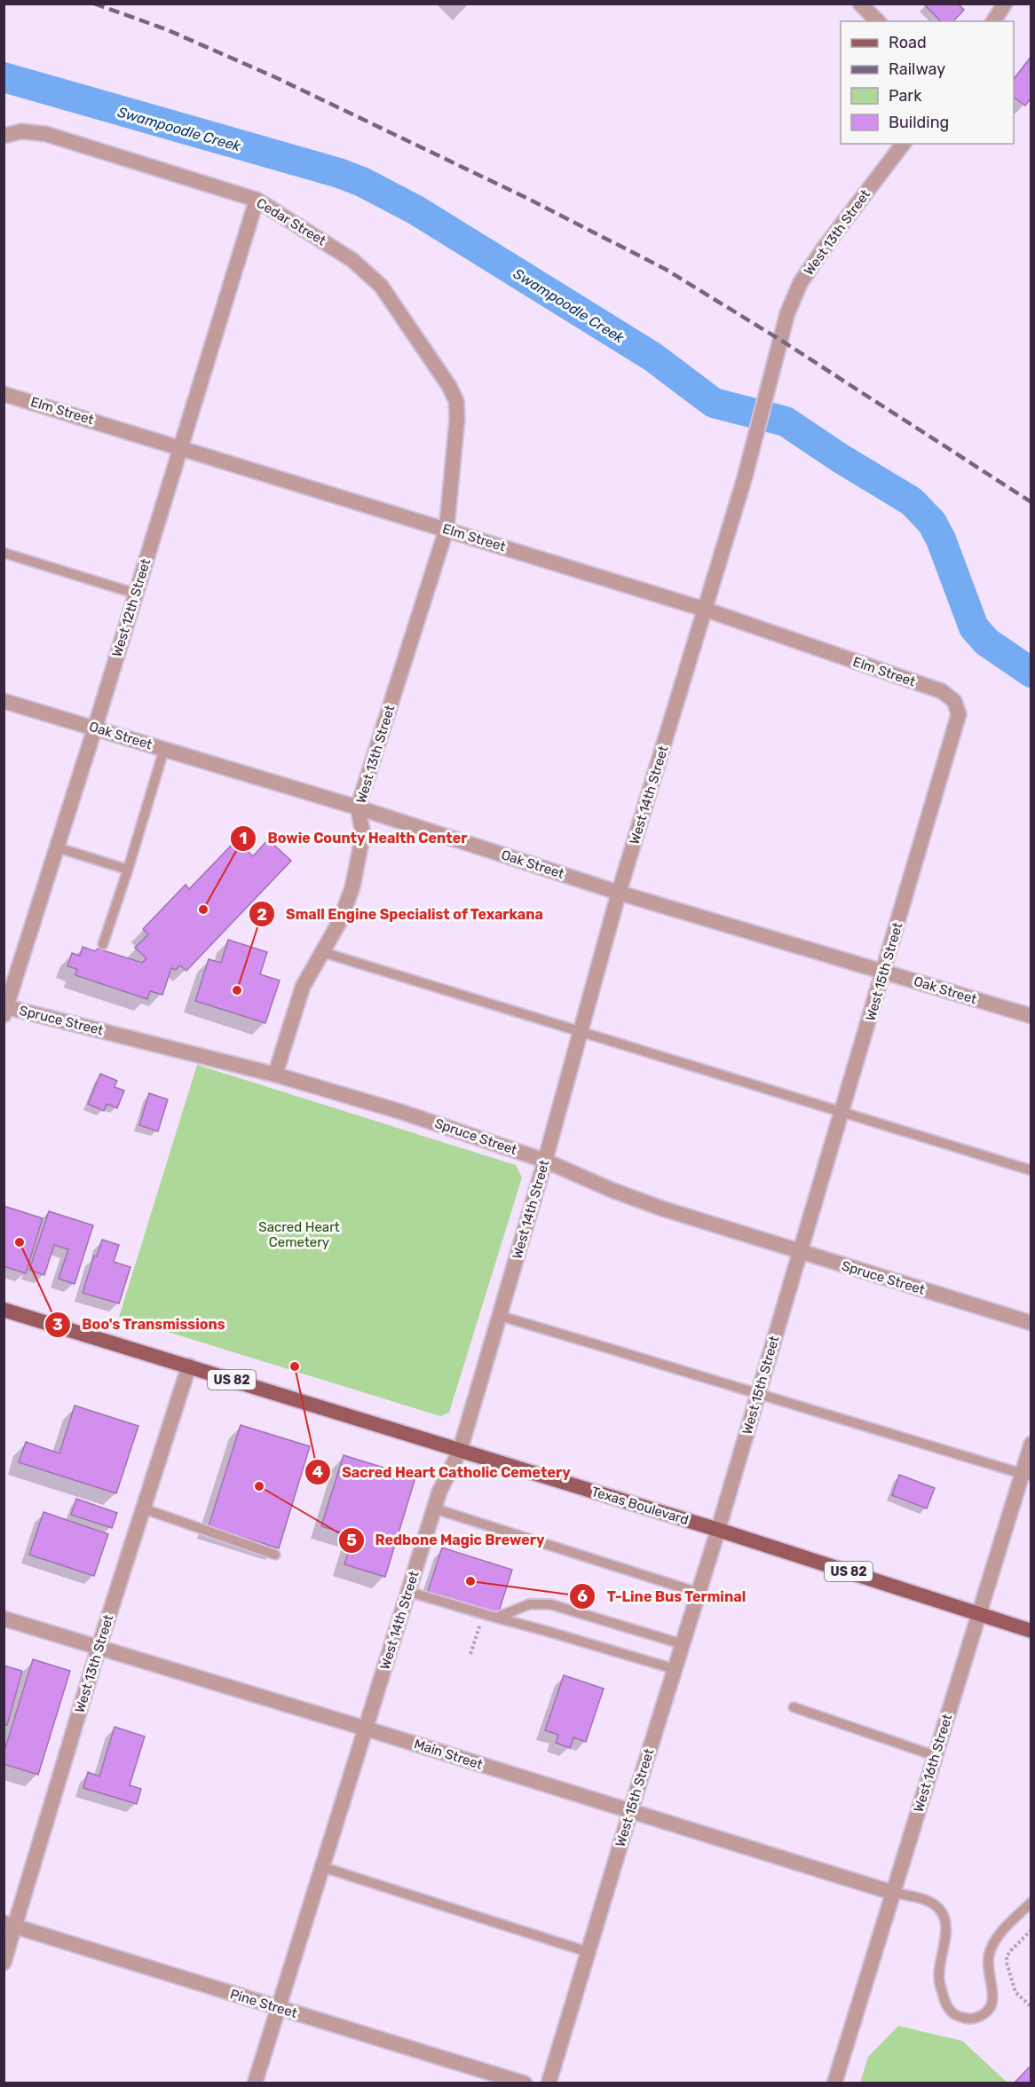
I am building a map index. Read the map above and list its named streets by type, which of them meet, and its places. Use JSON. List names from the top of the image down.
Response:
{
  "streets": {
    "main road": ["US 82", "Texas Boulevard"],
    "street": [
      "Cedar Street",
      "West 13th Street",
      "Elm Street",
      "West 12th Street",
      "Oak Street",
      "West 14th Street",
      "West 15th Street",
      "Spruce Street",
      "Main Street",
      "West 16th Street",
      "Pine Street"
    ]
  },
  "crossings": [
    ["Cedar Street", "West 13th Street"],
    ["Cedar Street", "West 12th Street"],
    ["West 13th Street", "Elm Street"],
    ["West 13th Street", "Oak Street"],
    ["West 13th Street", "West 14th Street"],
    ["West 13th Street", "Spruce Street"],
    ["West 13th Street", "Texas Boulevard"],
    ["West 13th Street", "Main Street"],
    ["West 13th Street", "Pine Street"],
    ["Elm Street", "West 12th Street"],
    ["Elm Street", "West 14th Street"],
    ["Elm Street", "West 15th Street"],
    ["West 12th Street", "Oak Street"],
    ["West 12th Street", "Spruce Street"],
    ["Oak Street", "West 14th Street"],
    ["Oak Street", "West 15th Street"],
    ["West 14th Street", "Spruce Street"],
    ["West 14th Street", "Texas Boulevard"],
    ["West 14th Street", "Main Street"],
    ["West 14th Street", "Pine Street"],
    ["West 15th Street", "Spruce Street"],
    ["West 15th Street", "Texas Boulevard"],
    ["West 15th Street", "Main Street"],
    ["Texas Boulevard", "West 16th Street"],
    ["Main Street", "West 16th Street"]
  ],
  "water": ["Swampoodle Creek"],
  "parks": ["Sacred Heart Cemetery"],
  "places": [
    "Bowie County Health Center",
    "Small Engine Specialist of Texarkana",
    "Boo's Transmissions",
    "Sacred Heart Catholic Cemetery",
    "Redbone Magic Brewery",
    "T-Line Bus Terminal"
  ],
  "legend": [
    "Road",
    "Railway",
    "Park",
    "Building"
  ]
}
